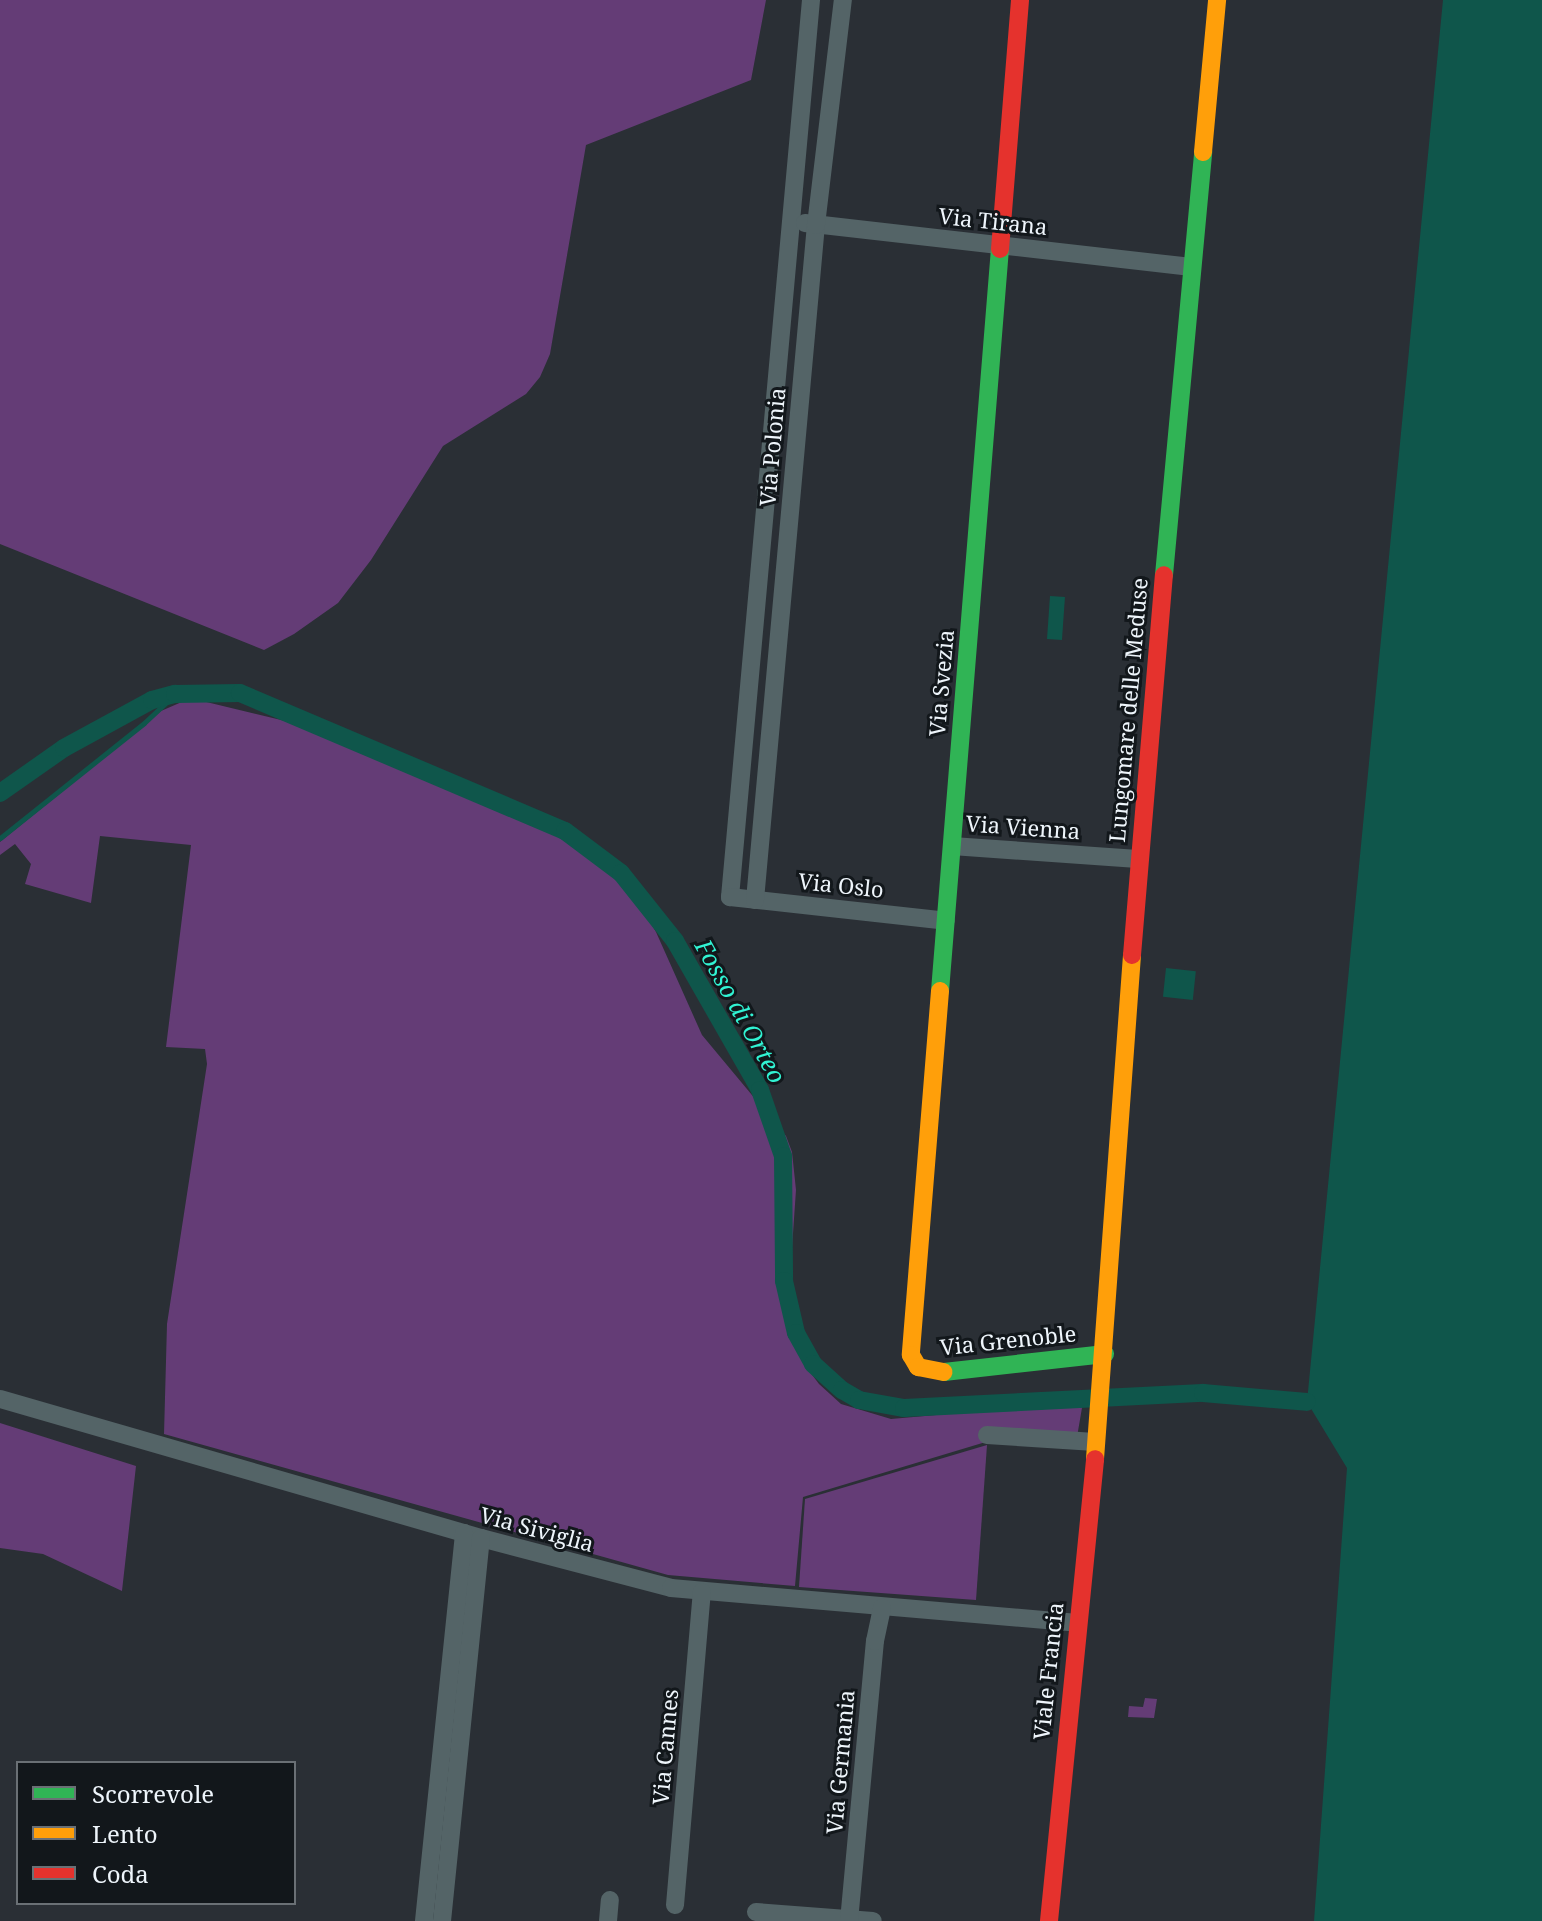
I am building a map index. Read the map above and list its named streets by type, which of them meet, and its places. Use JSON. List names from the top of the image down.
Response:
{
  "streets": {
    "main road": [
      "Via Svezia",
      "Lungomare delle Meduse",
      "Via Grenoble",
      "Viale Francia"
    ],
    "street": [
      "Via Tirana",
      "Via Polonia",
      "Via Vienna",
      "Via Oslo",
      "Via Siviglia",
      "Via Cannes",
      "Via Germania"
    ]
  },
  "crossings": [
    ["Via Tirana", "Via Polonia"],
    ["Via Tirana", "Via Svezia"],
    ["Via Tirana", "Lungomare delle Meduse"],
    ["Via Polonia", "Via Oslo"],
    ["Via Svezia", "Via Vienna"],
    ["Via Svezia", "Via Oslo"],
    ["Via Svezia", "Via Grenoble"],
    ["Lungomare delle Meduse", "Via Vienna"],
    ["Lungomare delle Meduse", "Via Grenoble"],
    ["Lungomare delle Meduse", "Viale Francia"],
    ["Via Siviglia", "Viale Francia"],
    ["Via Siviglia", "Via Cannes"],
    ["Via Siviglia", "Via Germania"]
  ],
  "water": ["Fosso di Orteo"],
  "legend": ["Scorrevole", "Lento", "Coda"]
}
